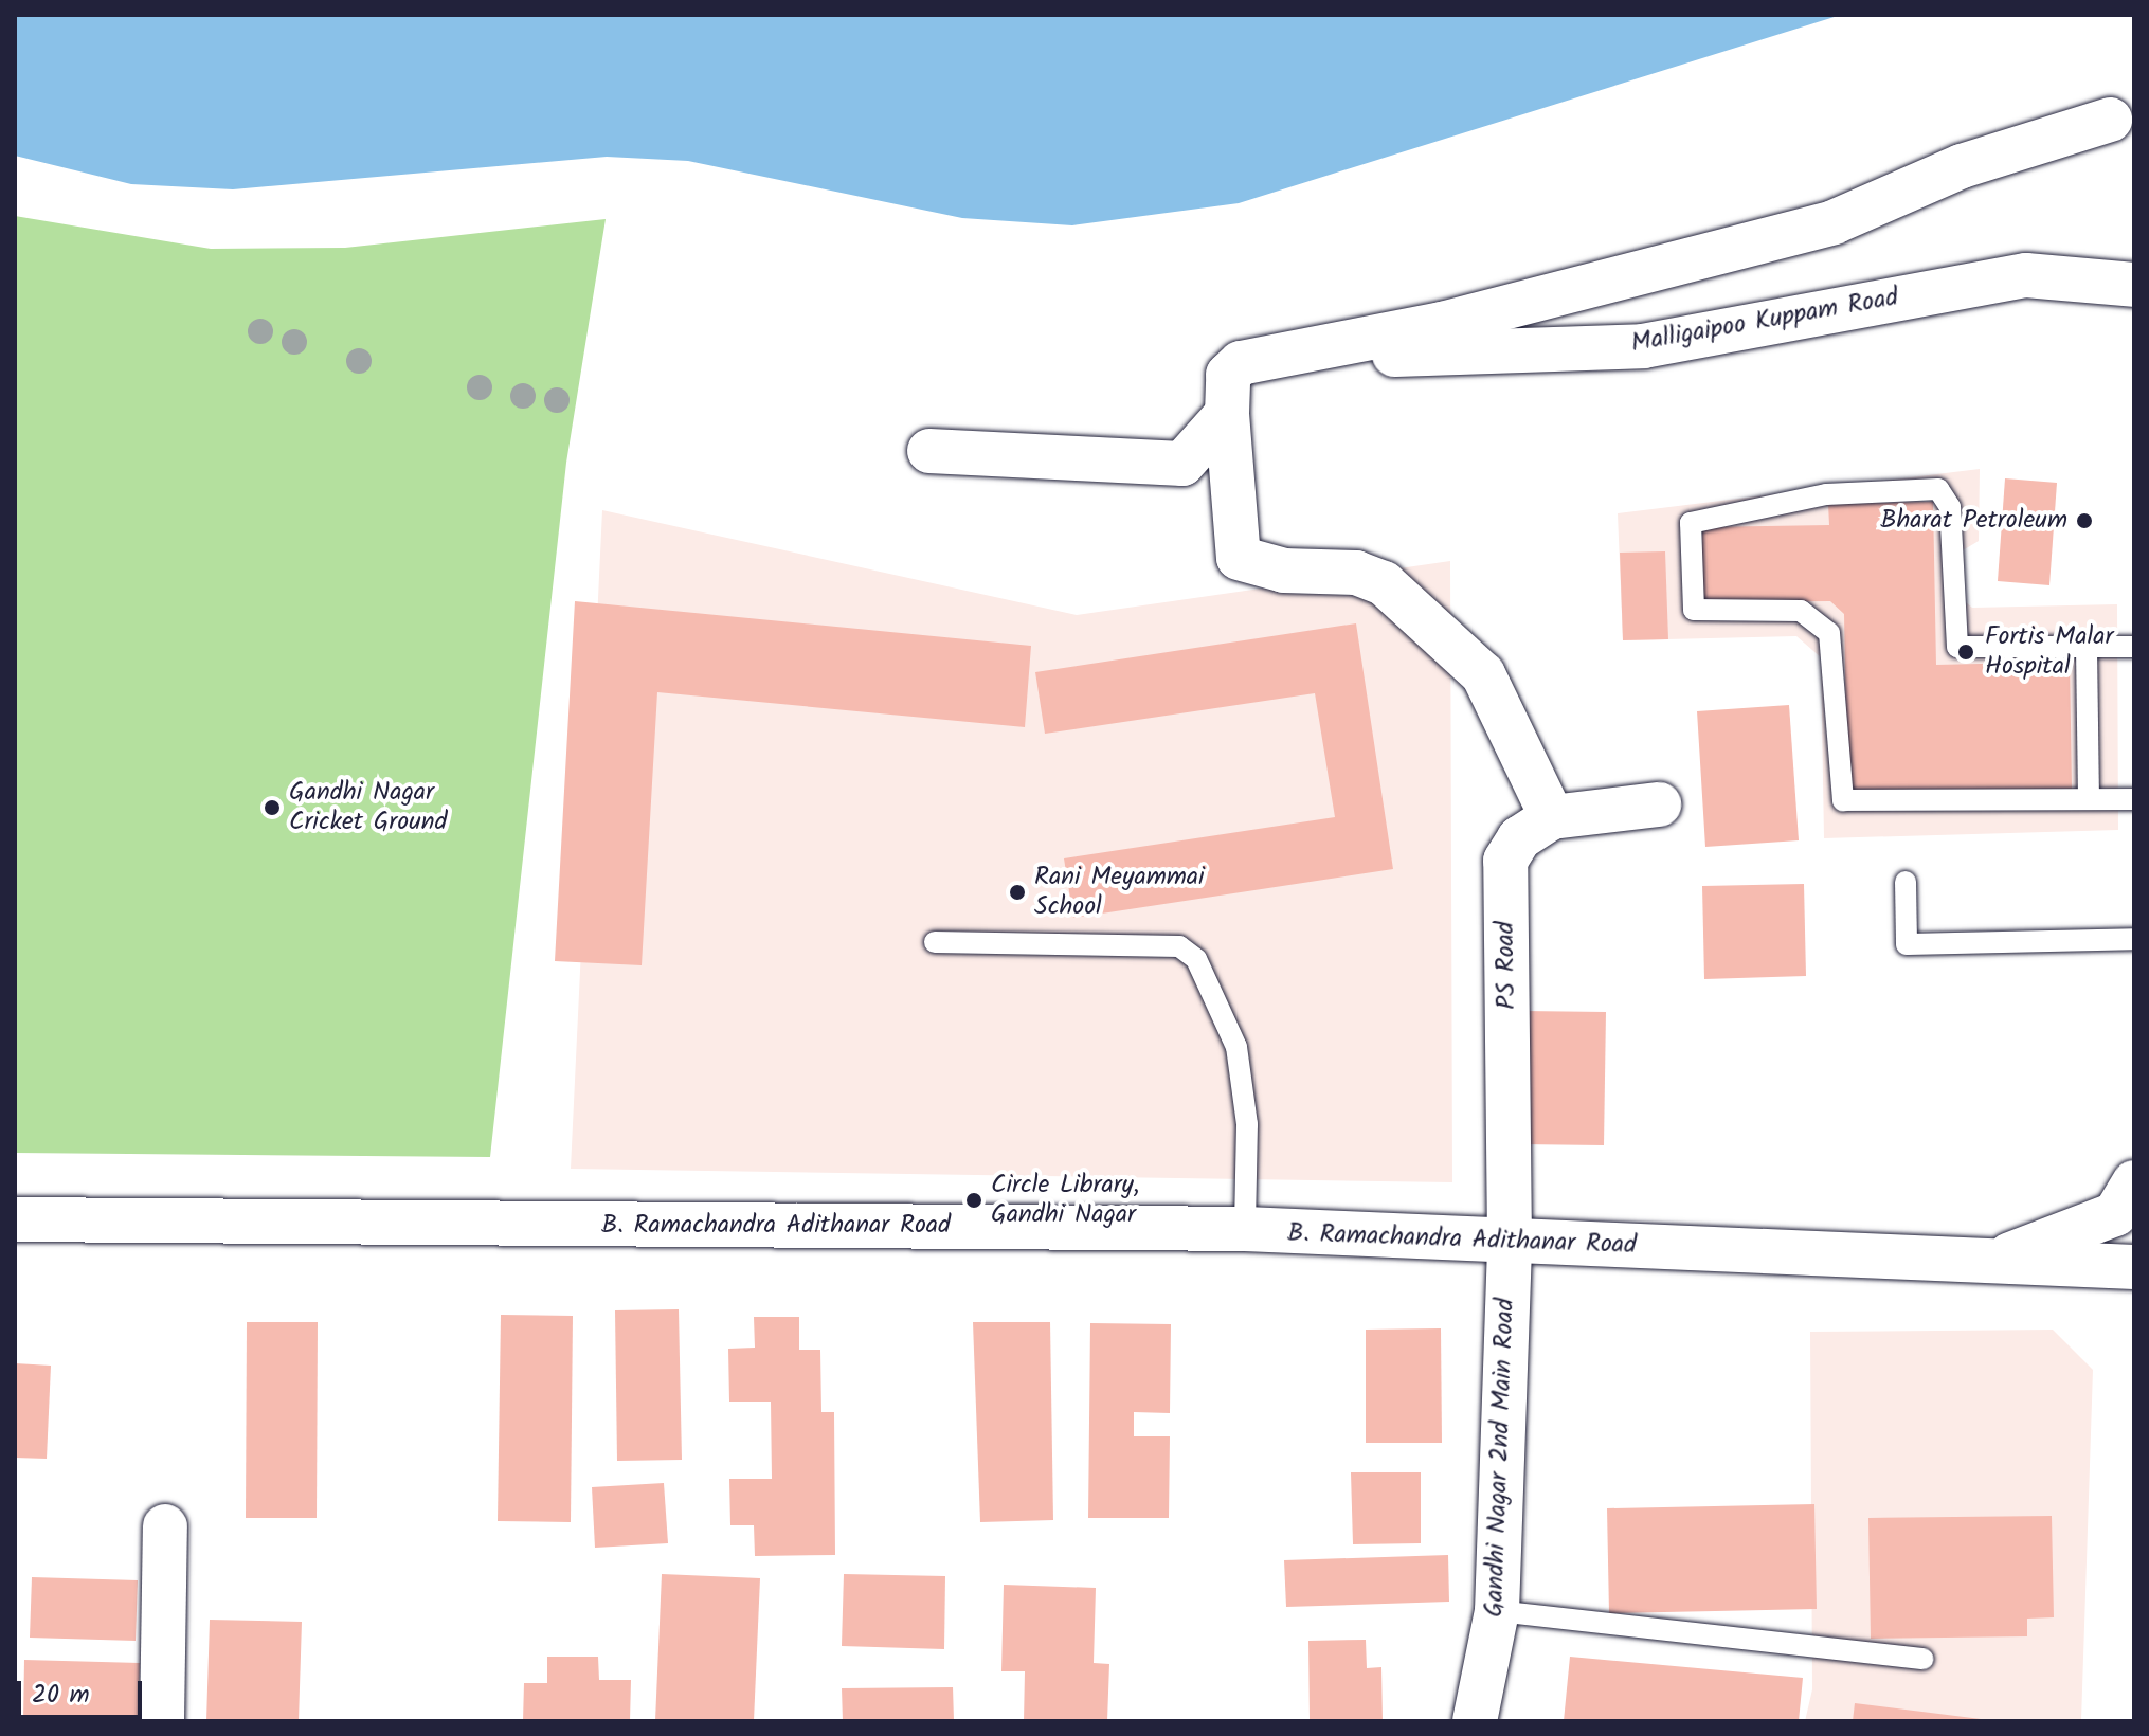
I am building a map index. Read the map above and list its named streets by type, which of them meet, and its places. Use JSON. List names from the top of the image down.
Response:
{
  "streets": {
    "street": [
      "Malligaipoo Kuppam Road",
      "PS Road",
      "B. Ramachandra Adithanar Road",
      "Gandhi Nagar 2nd Main Road"
    ]
  },
  "crossings": [
    ["PS Road", "B. Ramachandra Adithanar Road"],
    ["PS Road", "Gandhi Nagar 2nd Main Road"],
    ["B. Ramachandra Adithanar Road", "Gandhi Nagar 2nd Main Road"]
  ],
  "places": [
    "Bharat Petroleum",
    "Fortis Malar Hospital",
    "Gandhi Nagar Cricket Ground",
    "Rani Meyammai School",
    "Circle Library, Gandhi Nagar"
  ],
  "scale_bar": "20 m"
}
